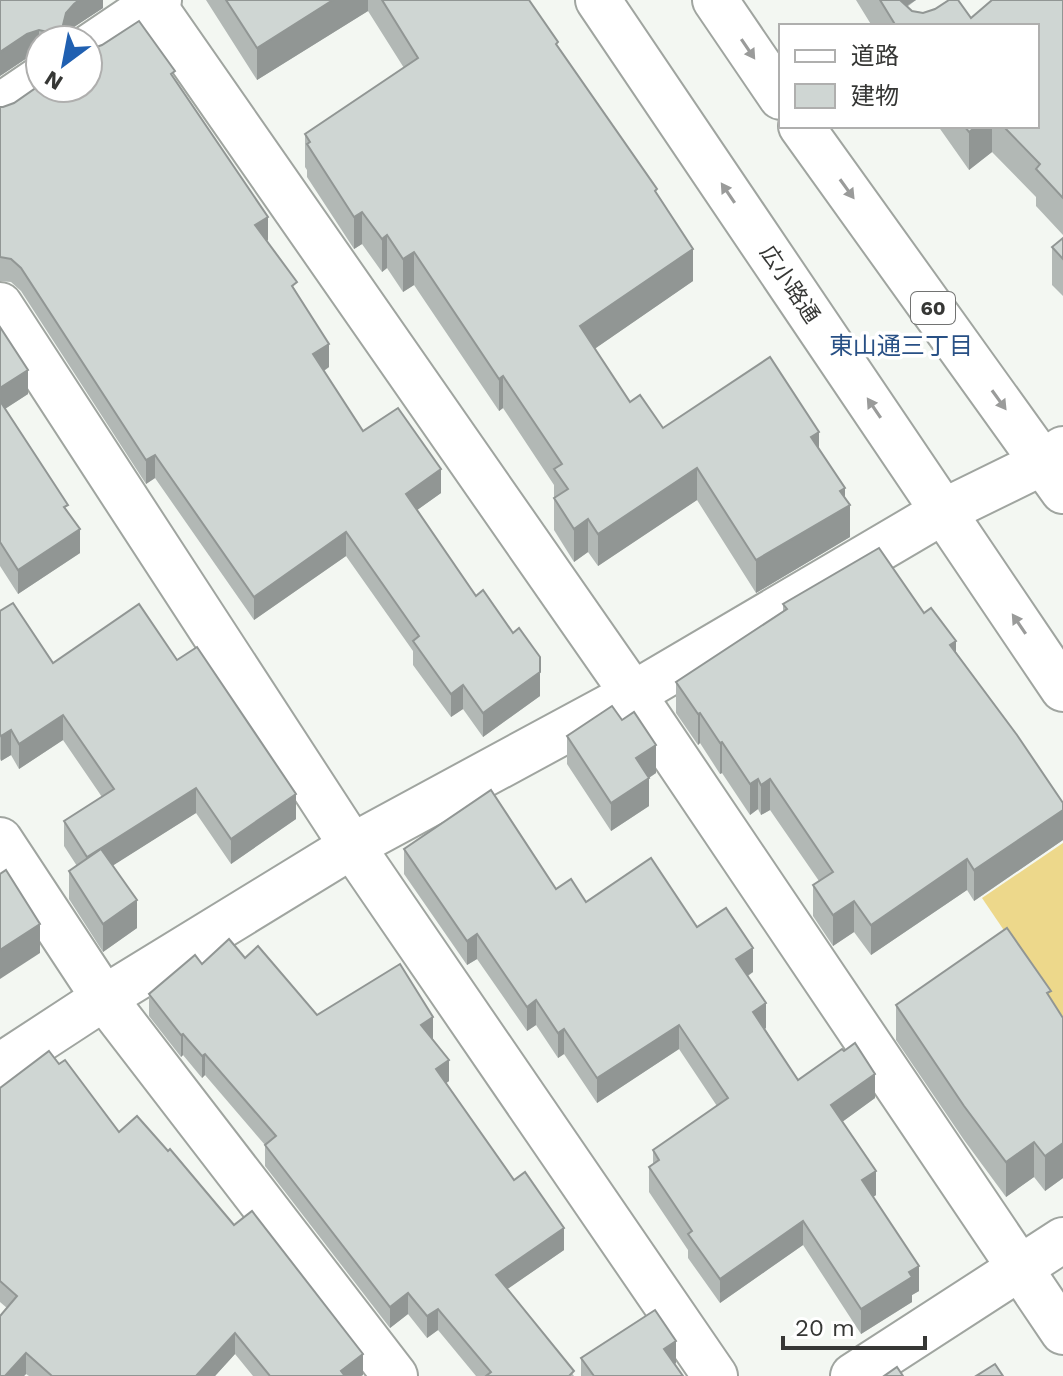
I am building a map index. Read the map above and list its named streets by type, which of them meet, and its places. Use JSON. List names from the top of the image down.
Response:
{
  "streets": {
    "street": ["広小路通", "60"]
  },
  "districts": ["東山通三丁目"],
  "legend": ["道路", "建物"],
  "scale_bar": "20 m",
  "north": "bottom left"
}
